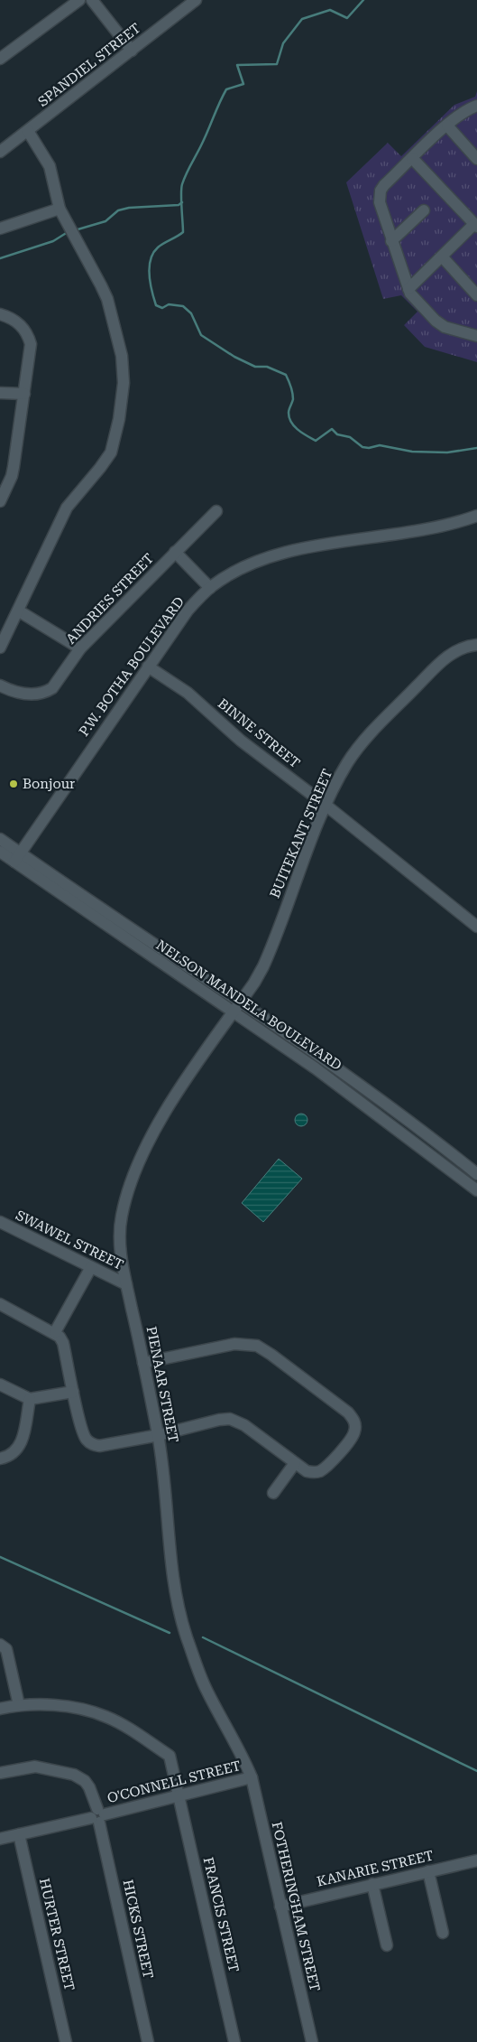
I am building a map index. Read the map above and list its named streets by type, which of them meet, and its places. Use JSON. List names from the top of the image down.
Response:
{
  "streets": {
    "street": [
      "SPANDIEL STREET",
      "ANDRIES STREET",
      "P.W. BOTHA BOULEVARD",
      "BINNE STREET",
      "BUITEKANT STREET",
      "NELSON MANDELA BOULEVARD",
      "SWAWEL STREET",
      "PIENAAR STREET",
      "O'CONNELL STREET",
      "KANARIE STREET",
      "FOTHERINGHAM STREET",
      "FRANCIS STREET",
      "HICKS STREET",
      "HURTER STREET"
    ]
  },
  "crossings": [
    ["ANDRIES STREET", "P.W. BOTHA BOULEVARD"],
    ["P.W. BOTHA BOULEVARD", "BINNE STREET"],
    ["P.W. BOTHA BOULEVARD", "NELSON MANDELA BOULEVARD"],
    ["BINNE STREET", "BUITEKANT STREET"],
    ["BUITEKANT STREET", "NELSON MANDELA BOULEVARD"],
    ["BUITEKANT STREET", "PIENAAR STREET"],
    ["NELSON MANDELA BOULEVARD", "PIENAAR STREET"],
    ["SWAWEL STREET", "PIENAAR STREET"],
    ["PIENAAR STREET", "O'CONNELL STREET"],
    ["PIENAAR STREET", "FOTHERINGHAM STREET"],
    ["O'CONNELL STREET", "FOTHERINGHAM STREET"],
    ["O'CONNELL STREET", "FRANCIS STREET"],
    ["O'CONNELL STREET", "HICKS STREET"],
    ["O'CONNELL STREET", "HURTER STREET"],
    ["KANARIE STREET", "FOTHERINGHAM STREET"]
  ],
  "places": ["Bonjour"]
}
